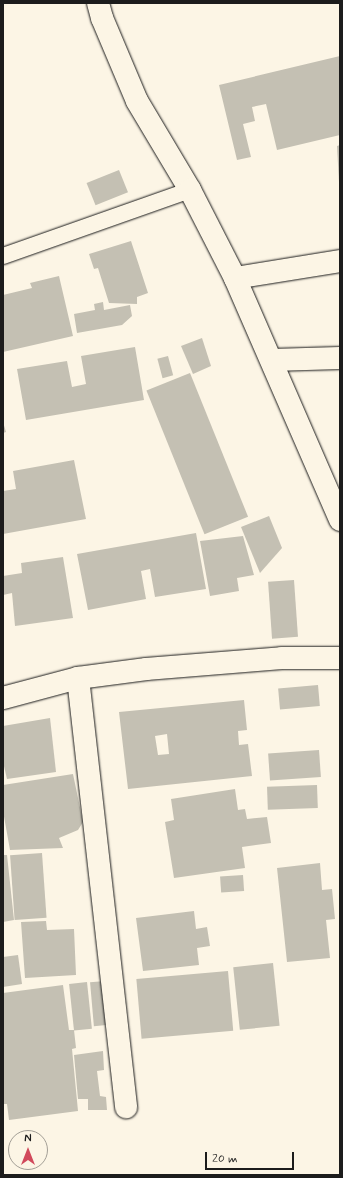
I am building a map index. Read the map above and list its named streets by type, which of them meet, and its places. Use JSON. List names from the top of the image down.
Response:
{
  "scale_bar": "20 m",
  "north": "top"
}
